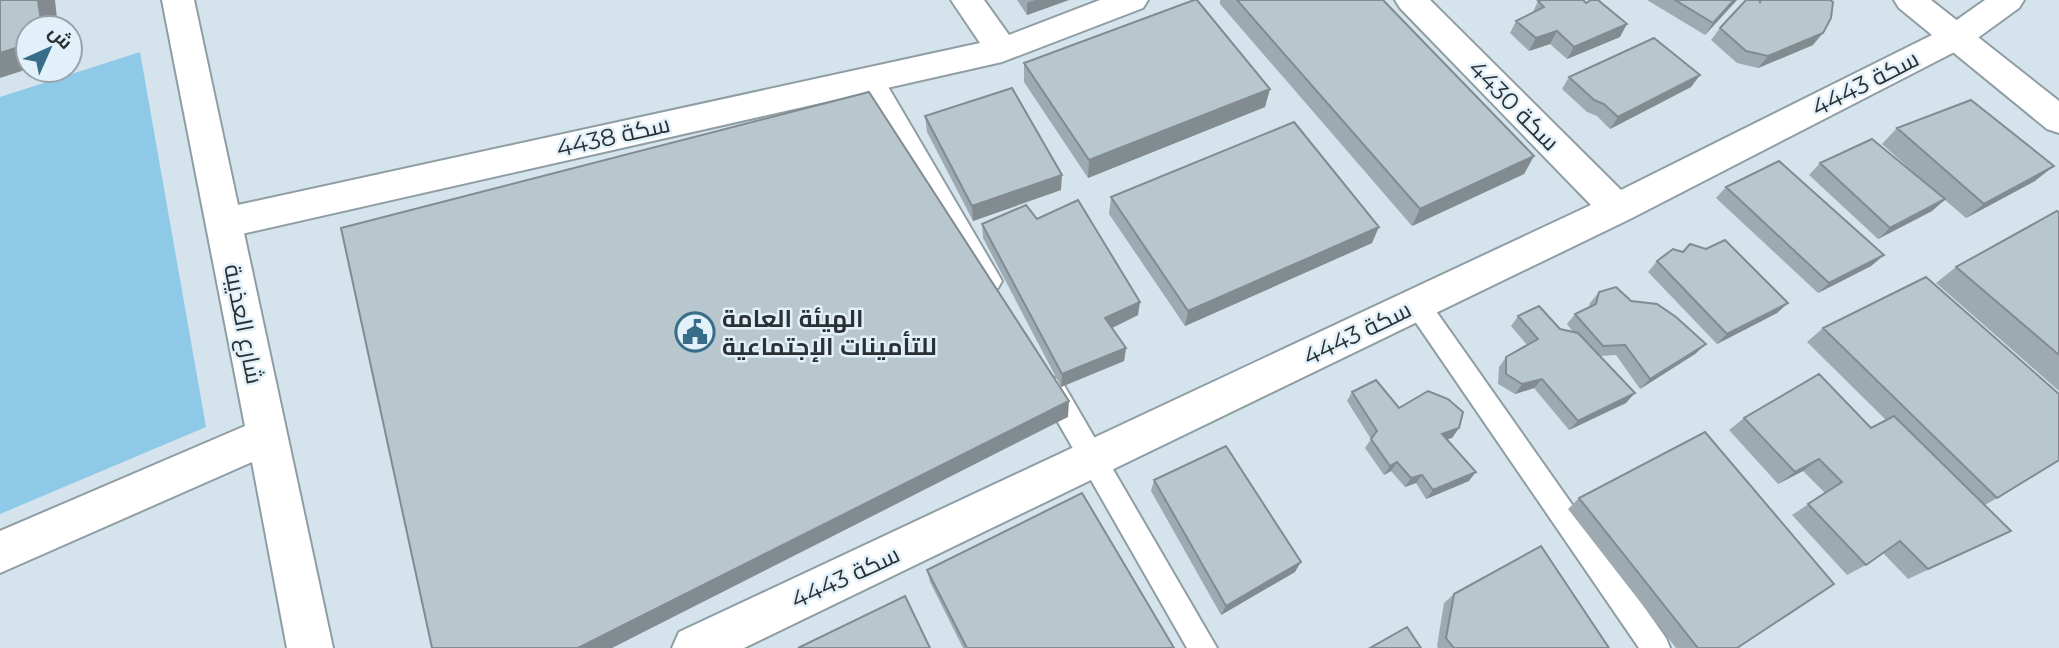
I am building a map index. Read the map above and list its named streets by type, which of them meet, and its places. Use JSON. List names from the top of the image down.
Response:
{
  "streets": {
    "street": [
      "سكة 4443",
      "سكة 4430",
      "سكة 4438",
      "شارع العذيبة"
    ]
  },
  "crossings": [
    ["سكة 4443", "سكة 4430"],
    ["سكة 4438", "شارع العذيبة"]
  ],
  "places": {
    "public building": ["الهيئة العامة للتأمينات الإجتماعية"]
  },
  "north": "top right"
}
